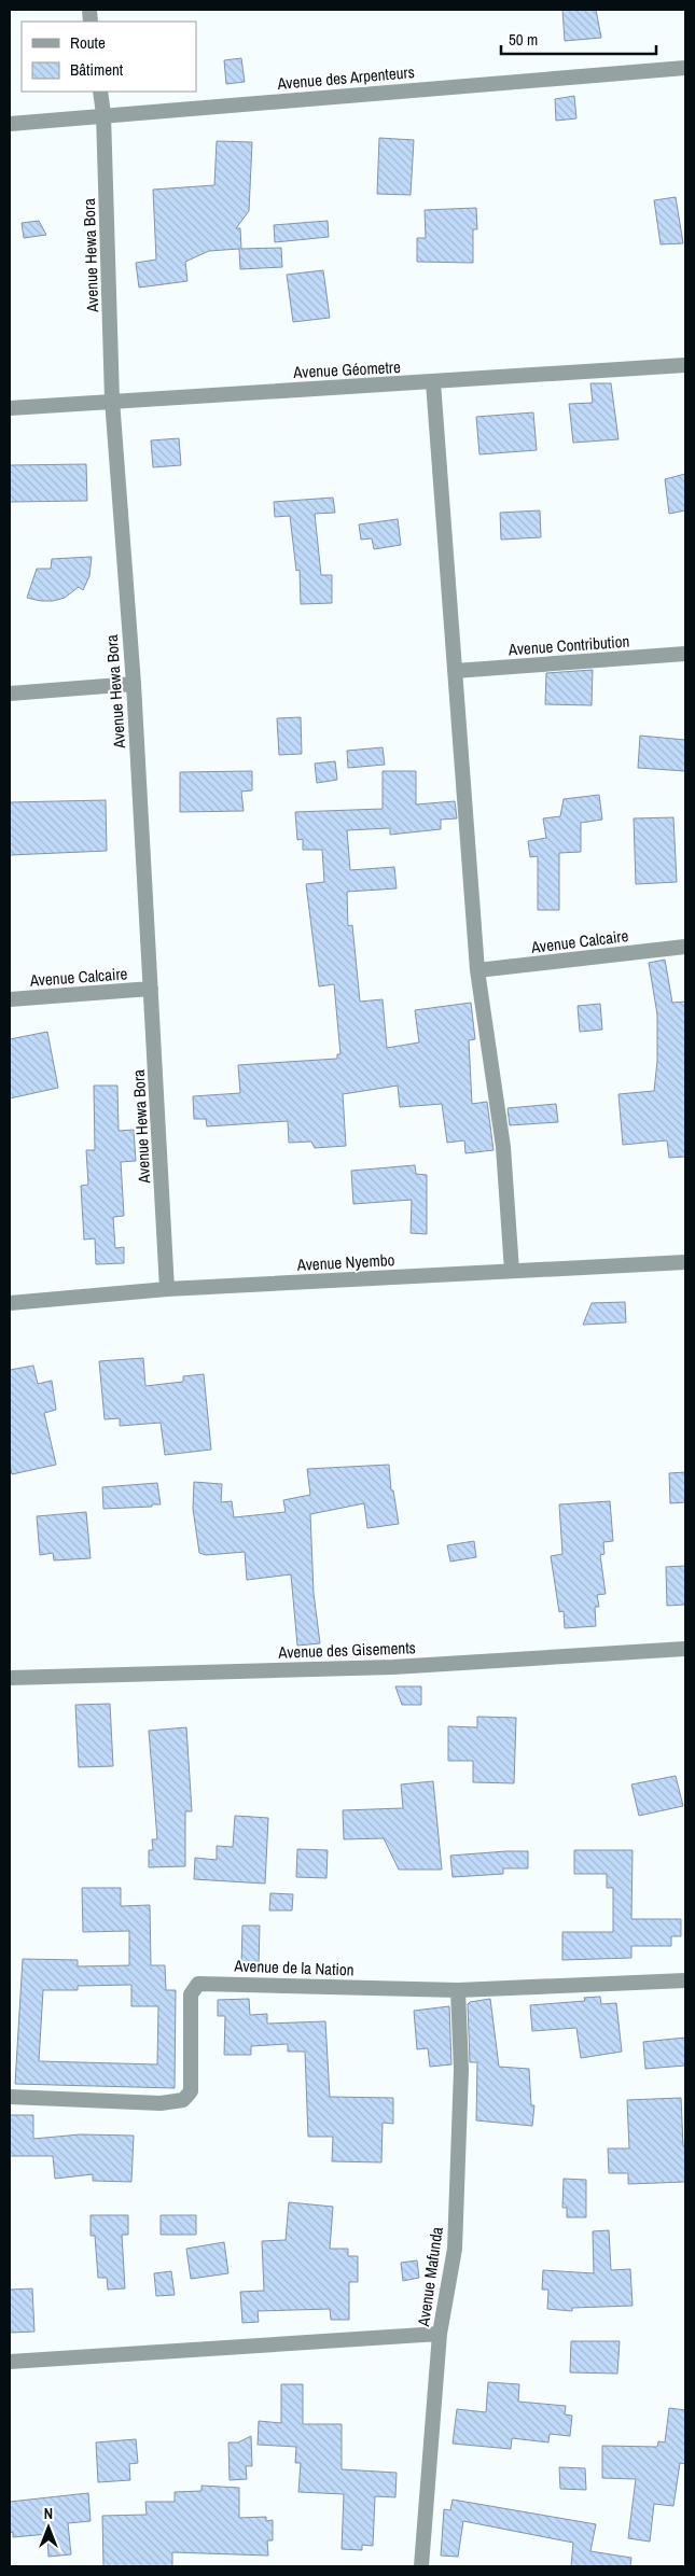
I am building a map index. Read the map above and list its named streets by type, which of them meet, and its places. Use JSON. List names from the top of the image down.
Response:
{
  "streets": {
    "street": [
      "Avenue des Arpenteurs",
      "Avenue Hewa Bora",
      "Avenue Géometre",
      "Avenue Contribution",
      "Avenue Calcaire",
      "Avenue Nyembo",
      "Avenue des Gisements",
      "Avenue de la Nation",
      "Avenue Mafunda"
    ]
  },
  "crossings": [
    ["Avenue des Arpenteurs", "Avenue Hewa Bora"],
    ["Avenue Hewa Bora", "Avenue Géometre"],
    ["Avenue Hewa Bora", "Avenue Calcaire"],
    ["Avenue Hewa Bora", "Avenue Nyembo"],
    ["Avenue de la Nation", "Avenue Mafunda"]
  ],
  "legend": ["Route", "Bâtiment"],
  "scale_bar": "50 m",
  "north": "top"
}
